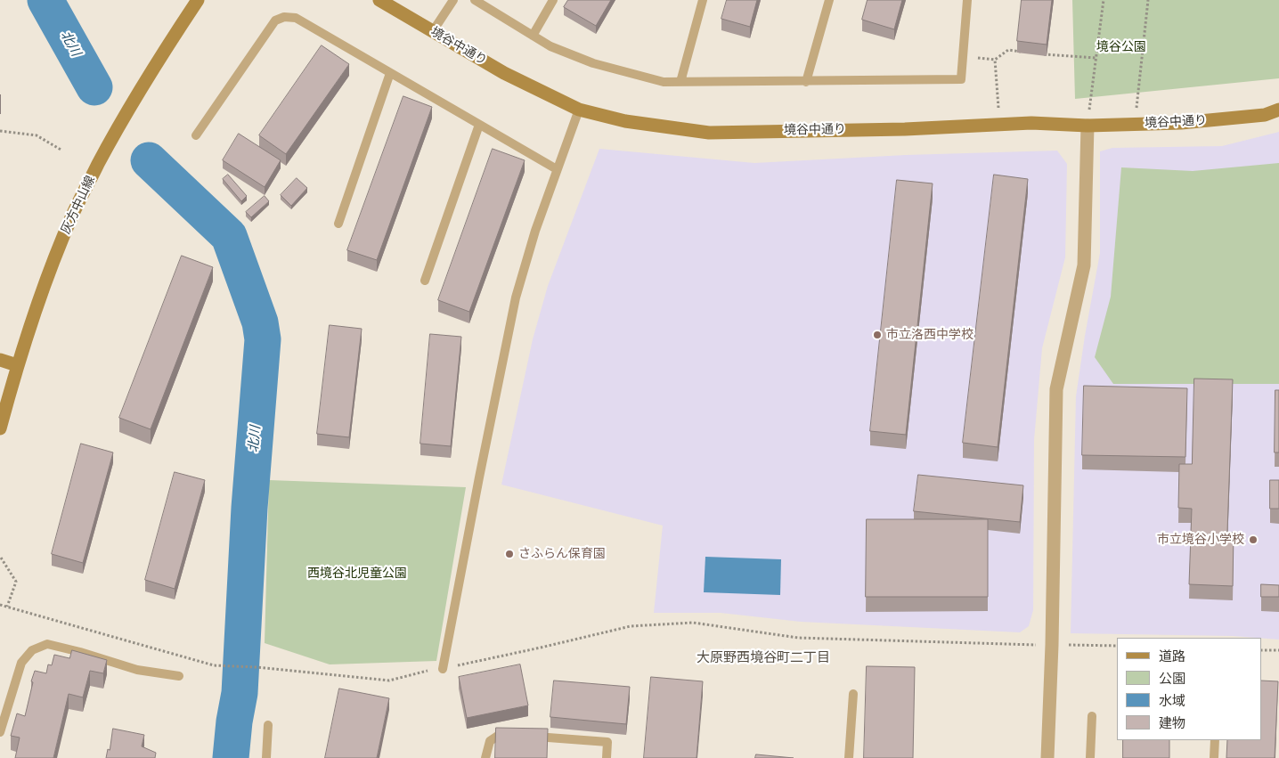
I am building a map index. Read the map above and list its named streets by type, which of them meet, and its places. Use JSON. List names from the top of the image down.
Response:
{
  "streets": {
    "street": ["境谷中通り", "灰方中山線"]
  },
  "districts": ["大原野西境谷町二丁目"],
  "water": ["北川"],
  "parks": ["境谷公園", "西境谷北児童公園"],
  "places": ["市立洛西中学校", "市立境谷小学校", "さふらん保育園"],
  "legend": [
    "道路",
    "公園",
    "水域",
    "建物"
  ]
}
